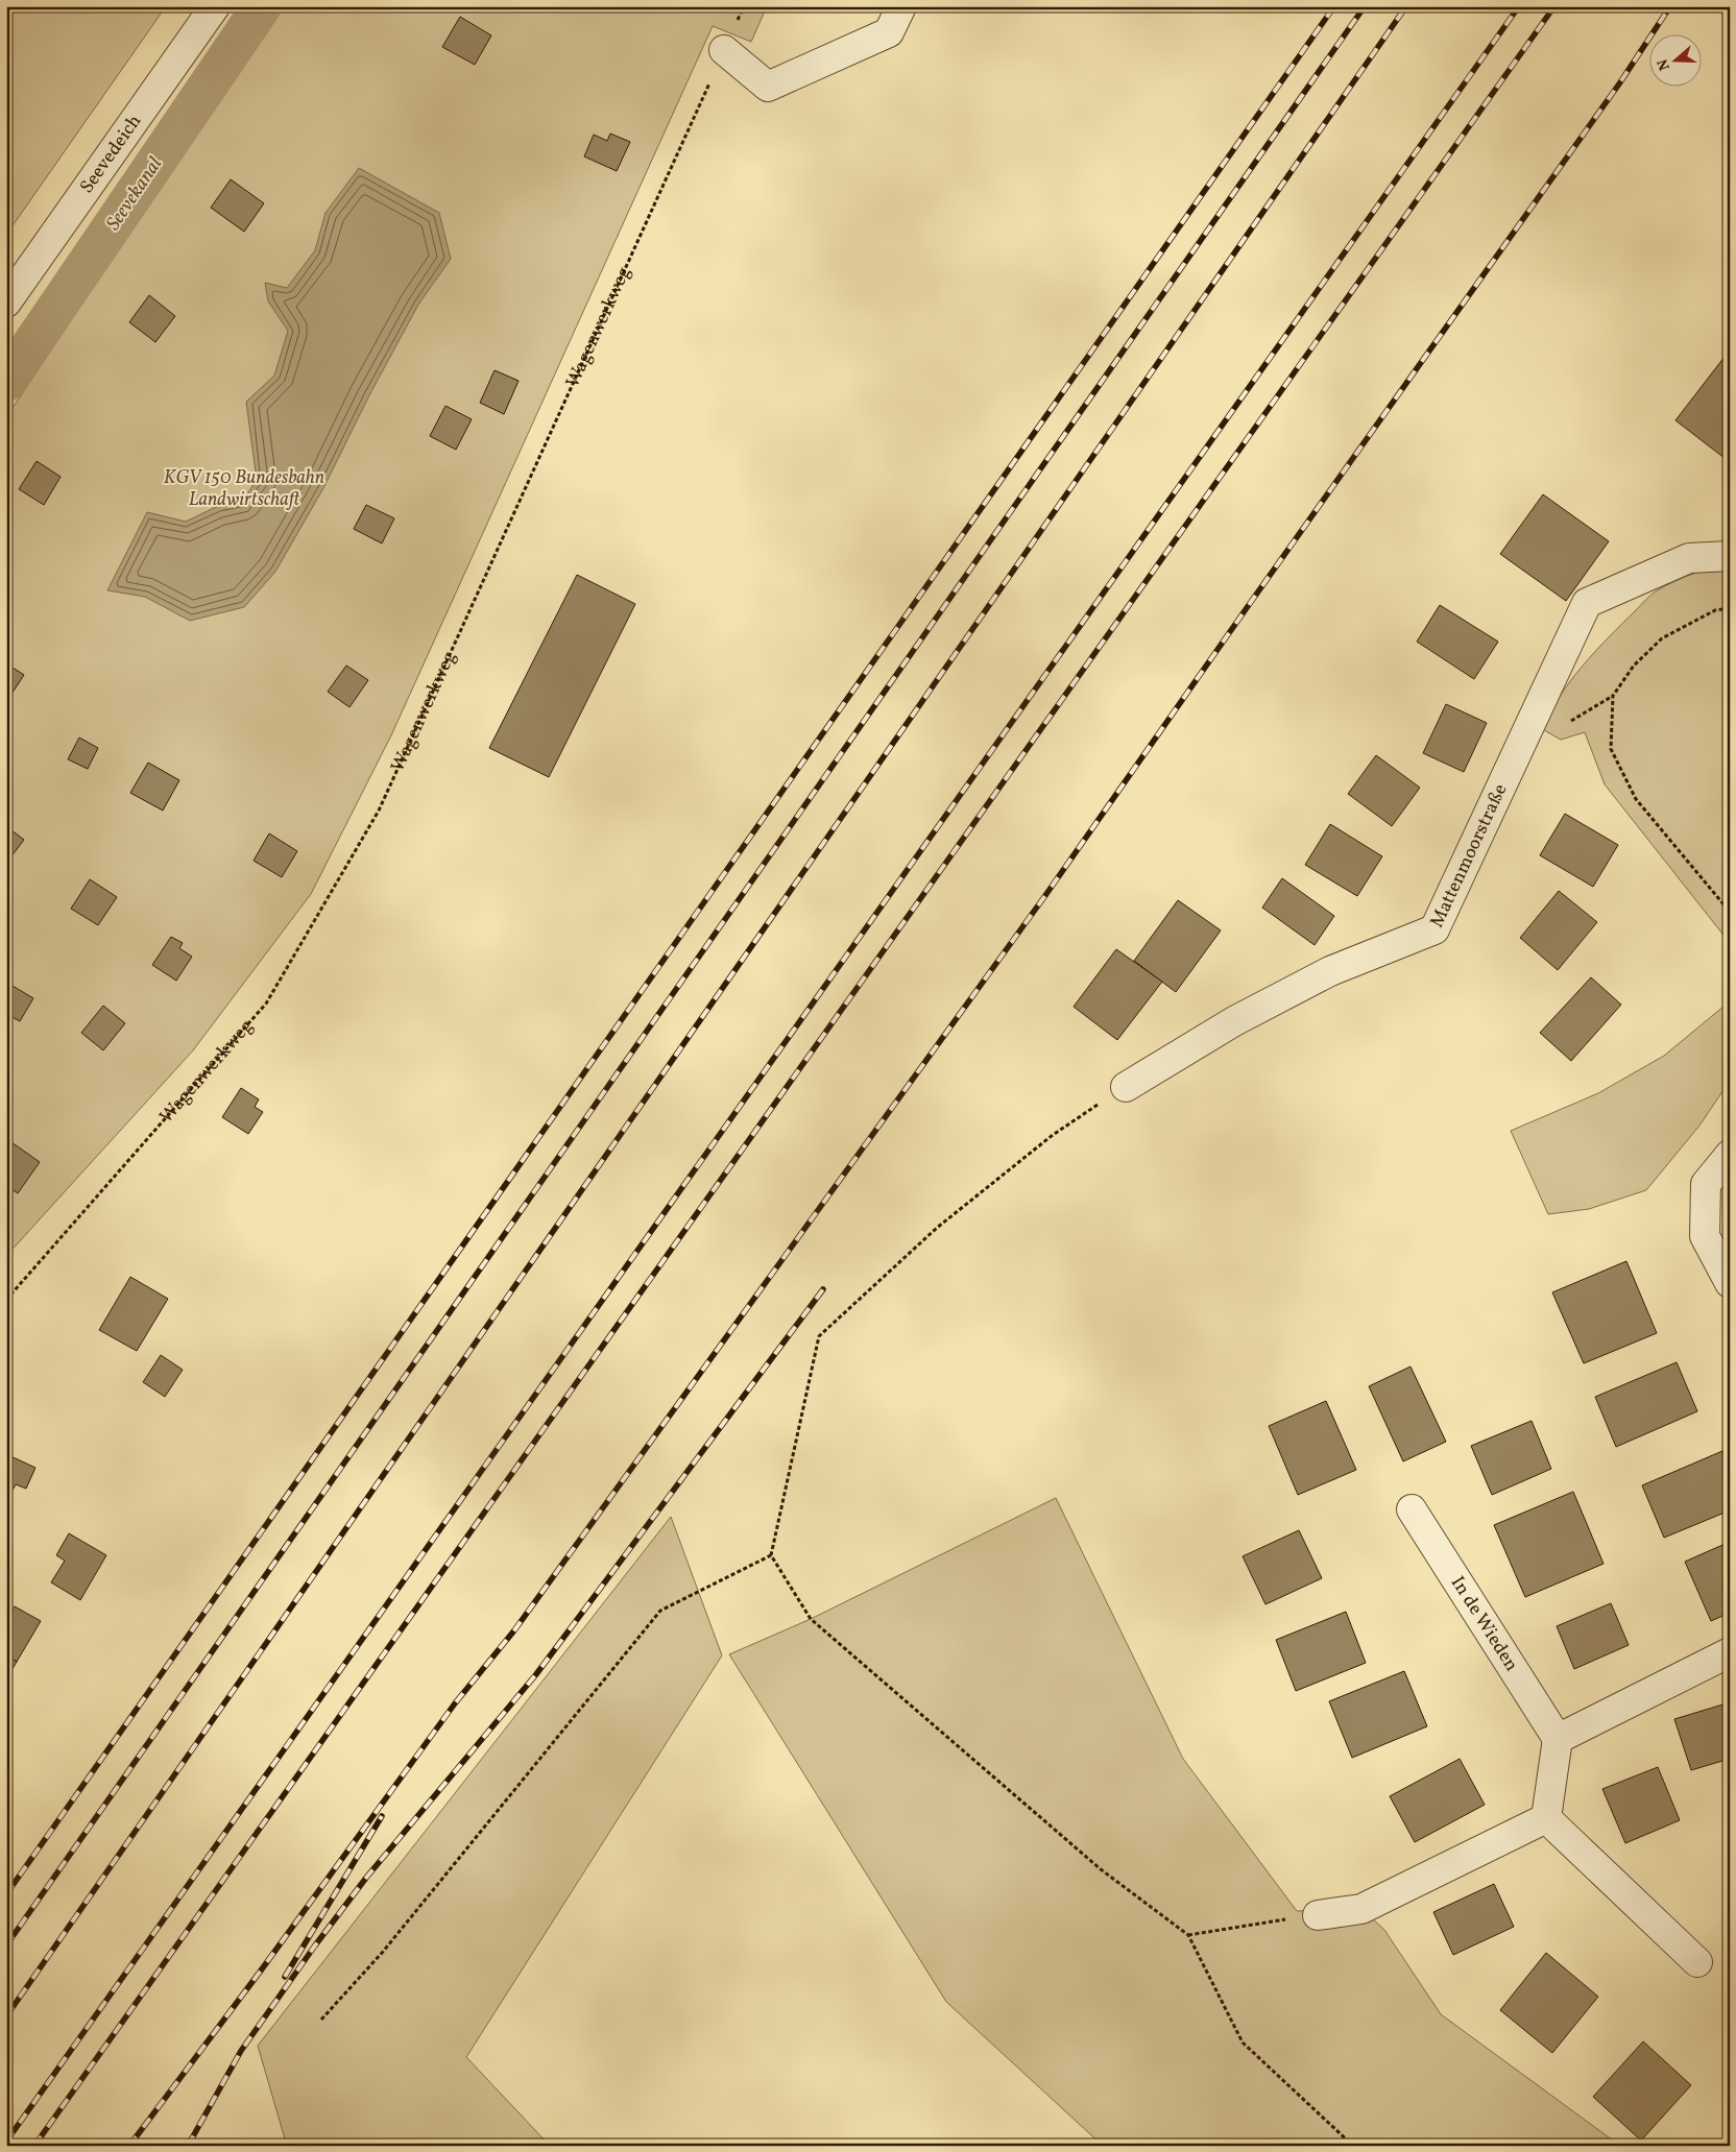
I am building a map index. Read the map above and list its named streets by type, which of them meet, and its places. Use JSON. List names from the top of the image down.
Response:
{
  "streets": {
    "street": ["Seevedeich", "Mattenmoorstraße", "In de Wieden"],
    "path": ["Wagenwerkweg"]
  },
  "water": ["Seevekanal"],
  "parks": ["KGV 150 Bundesbahn Landwirtschaft"],
  "north": "left"
}
